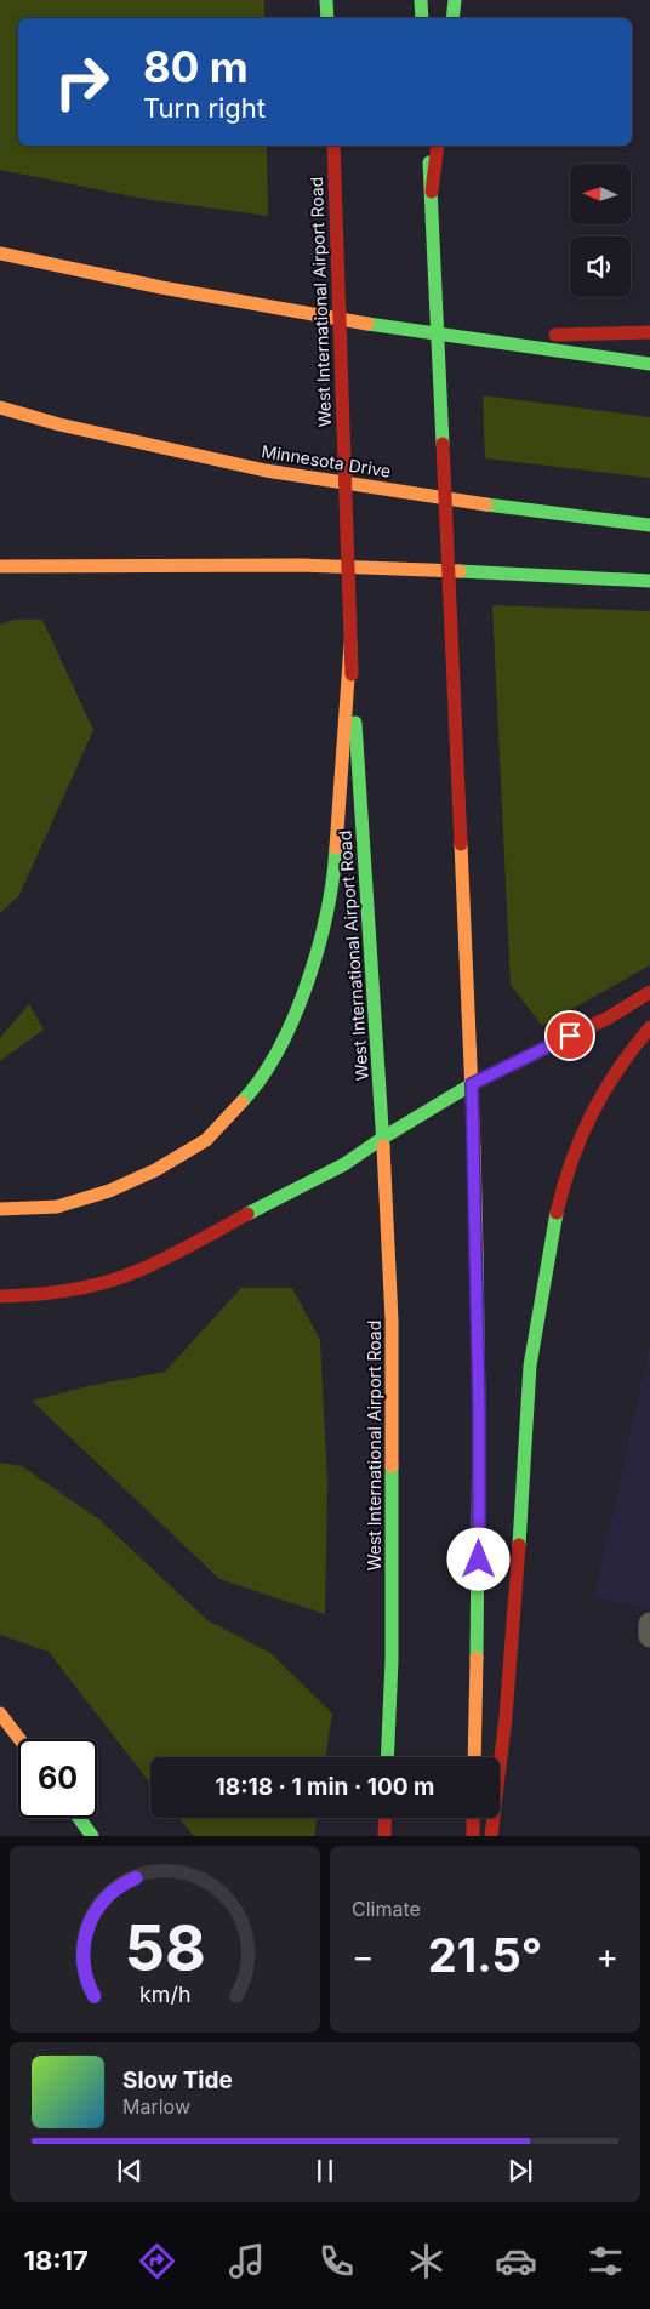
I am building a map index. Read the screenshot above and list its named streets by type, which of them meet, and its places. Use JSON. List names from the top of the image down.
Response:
{
  "streets": {
    "main road": ["West International Airport Road", "Minnesota Drive"]
  },
  "north": "left",
  "page": {
    "turn": ["80 m", "Turn right"],
    "limit": "60",
    "trip": "18:18 · 1 min · 100 m",
    "tile": "Climate",
    "heat": ["−", "21.5°", "+"],
    "song": ["Slow Tide", "Marlow"],
    "tabs": "18:17",
    "gauge": ["58", "km/h"]
  }
}
